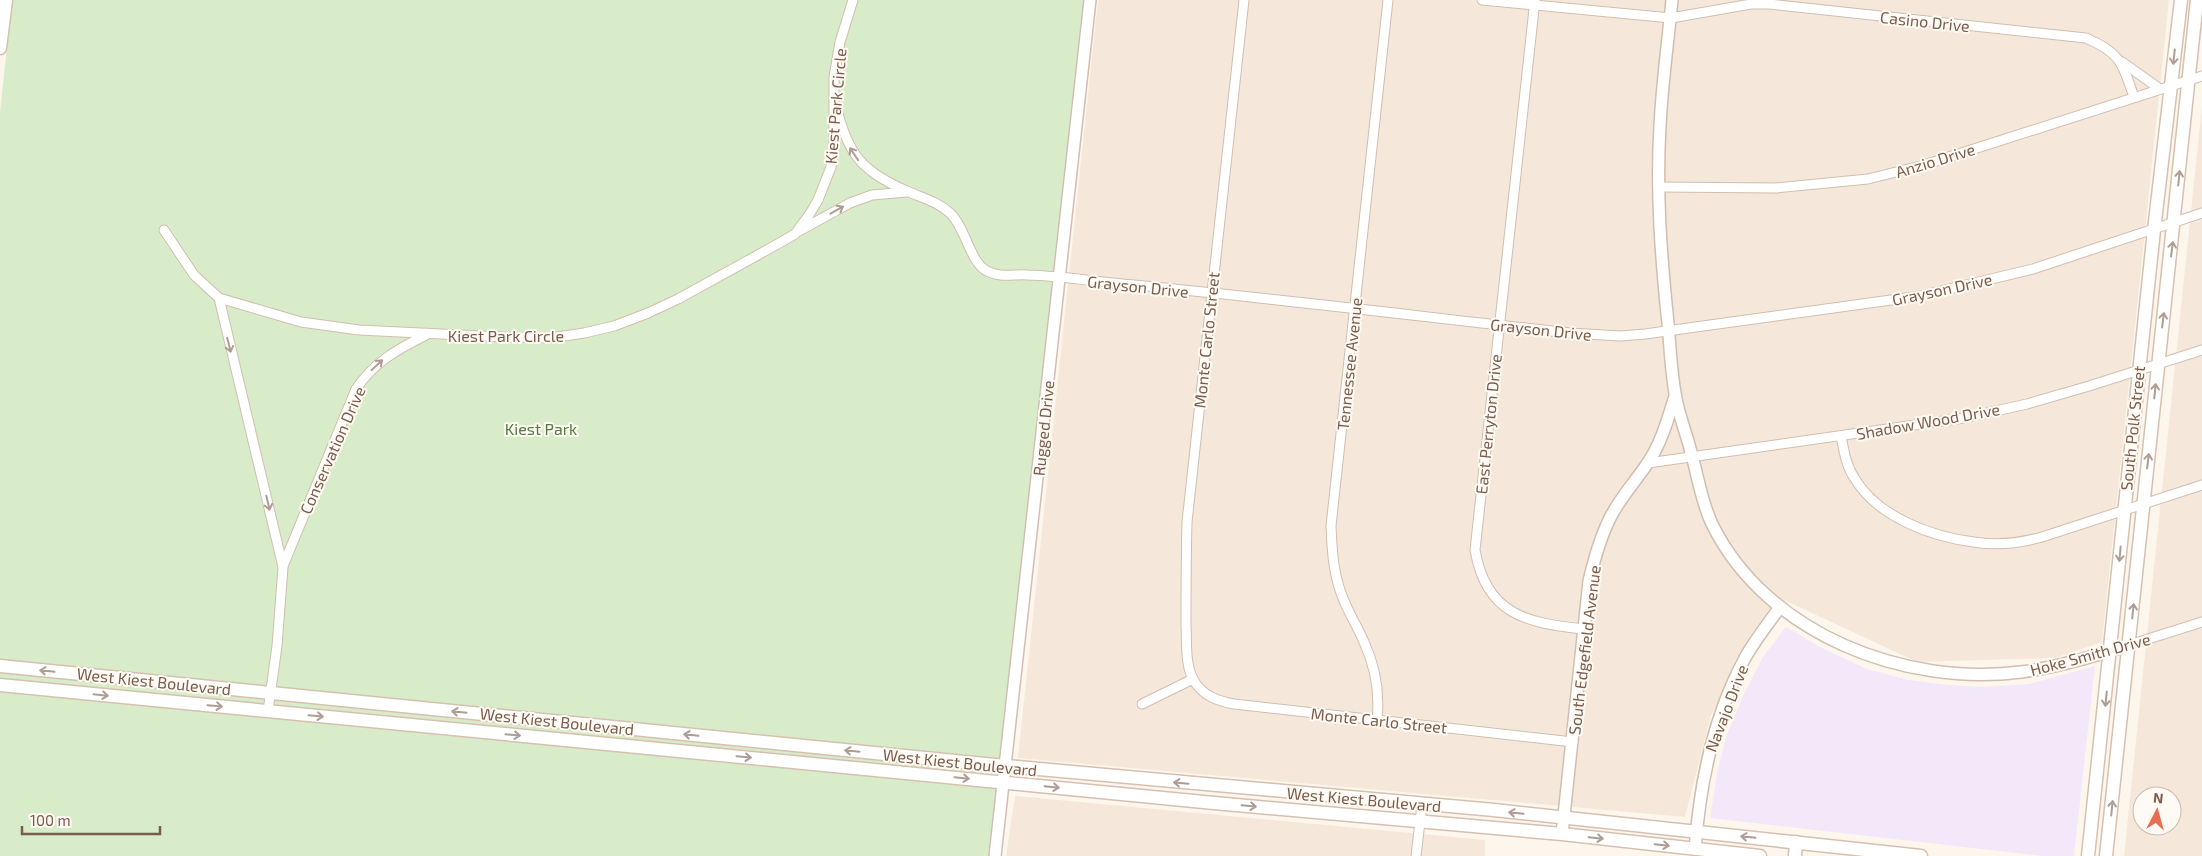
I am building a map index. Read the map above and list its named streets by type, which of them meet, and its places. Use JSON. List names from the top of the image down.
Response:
{
  "streets": {
    "main road": ["South Polk Street", "West Kiest Boulevard"],
    "street": [
      "Casino Drive",
      "Kiest Park Circle",
      "Anzio Drive",
      "Grayson Drive",
      "Monte Carlo Street",
      "Tennessee Avenue",
      "Shadow Wood Drive",
      "East Perryton Drive",
      "Rugged Drive",
      "Conservation Drive",
      "South Edgefield Avenue",
      "Hoke Smith Drive",
      "Navajo Drive"
    ]
  },
  "crossings": [
    ["Casino Drive", "Anzio Drive"],
    ["Casino Drive", "East Perryton Drive"],
    ["Casino Drive", "South Polk Street"],
    ["Casino Drive", "South Edgefield Avenue"],
    ["Kiest Park Circle", "Grayson Drive"],
    ["Kiest Park Circle", "Conservation Drive"],
    ["Anzio Drive", "South Polk Street"],
    ["Anzio Drive", "South Edgefield Avenue"],
    ["Grayson Drive", "Monte Carlo Street"],
    ["Grayson Drive", "Tennessee Avenue"],
    ["Grayson Drive", "East Perryton Drive"],
    ["Grayson Drive", "Rugged Drive"],
    ["Grayson Drive", "South Polk Street"],
    ["Grayson Drive", "South Edgefield Avenue"],
    ["Monte Carlo Street", "Tennessee Avenue"],
    ["Monte Carlo Street", "South Edgefield Avenue"],
    ["Shadow Wood Drive", "South Polk Street"],
    ["Shadow Wood Drive", "South Edgefield Avenue"],
    ["Shadow Wood Drive", "Hoke Smith Drive"],
    ["East Perryton Drive", "South Edgefield Avenue"],
    ["Rugged Drive", "West Kiest Boulevard"],
    ["South Polk Street", "Hoke Smith Drive"],
    ["Conservation Drive", "West Kiest Boulevard"],
    ["South Edgefield Avenue", "Hoke Smith Drive"],
    ["South Edgefield Avenue", "West Kiest Boulevard"],
    ["Hoke Smith Drive", "Navajo Drive"],
    ["West Kiest Boulevard", "Navajo Drive"]
  ],
  "parks": ["Kiest Park"],
  "scale_bar": "100 m",
  "north": "top"
}
